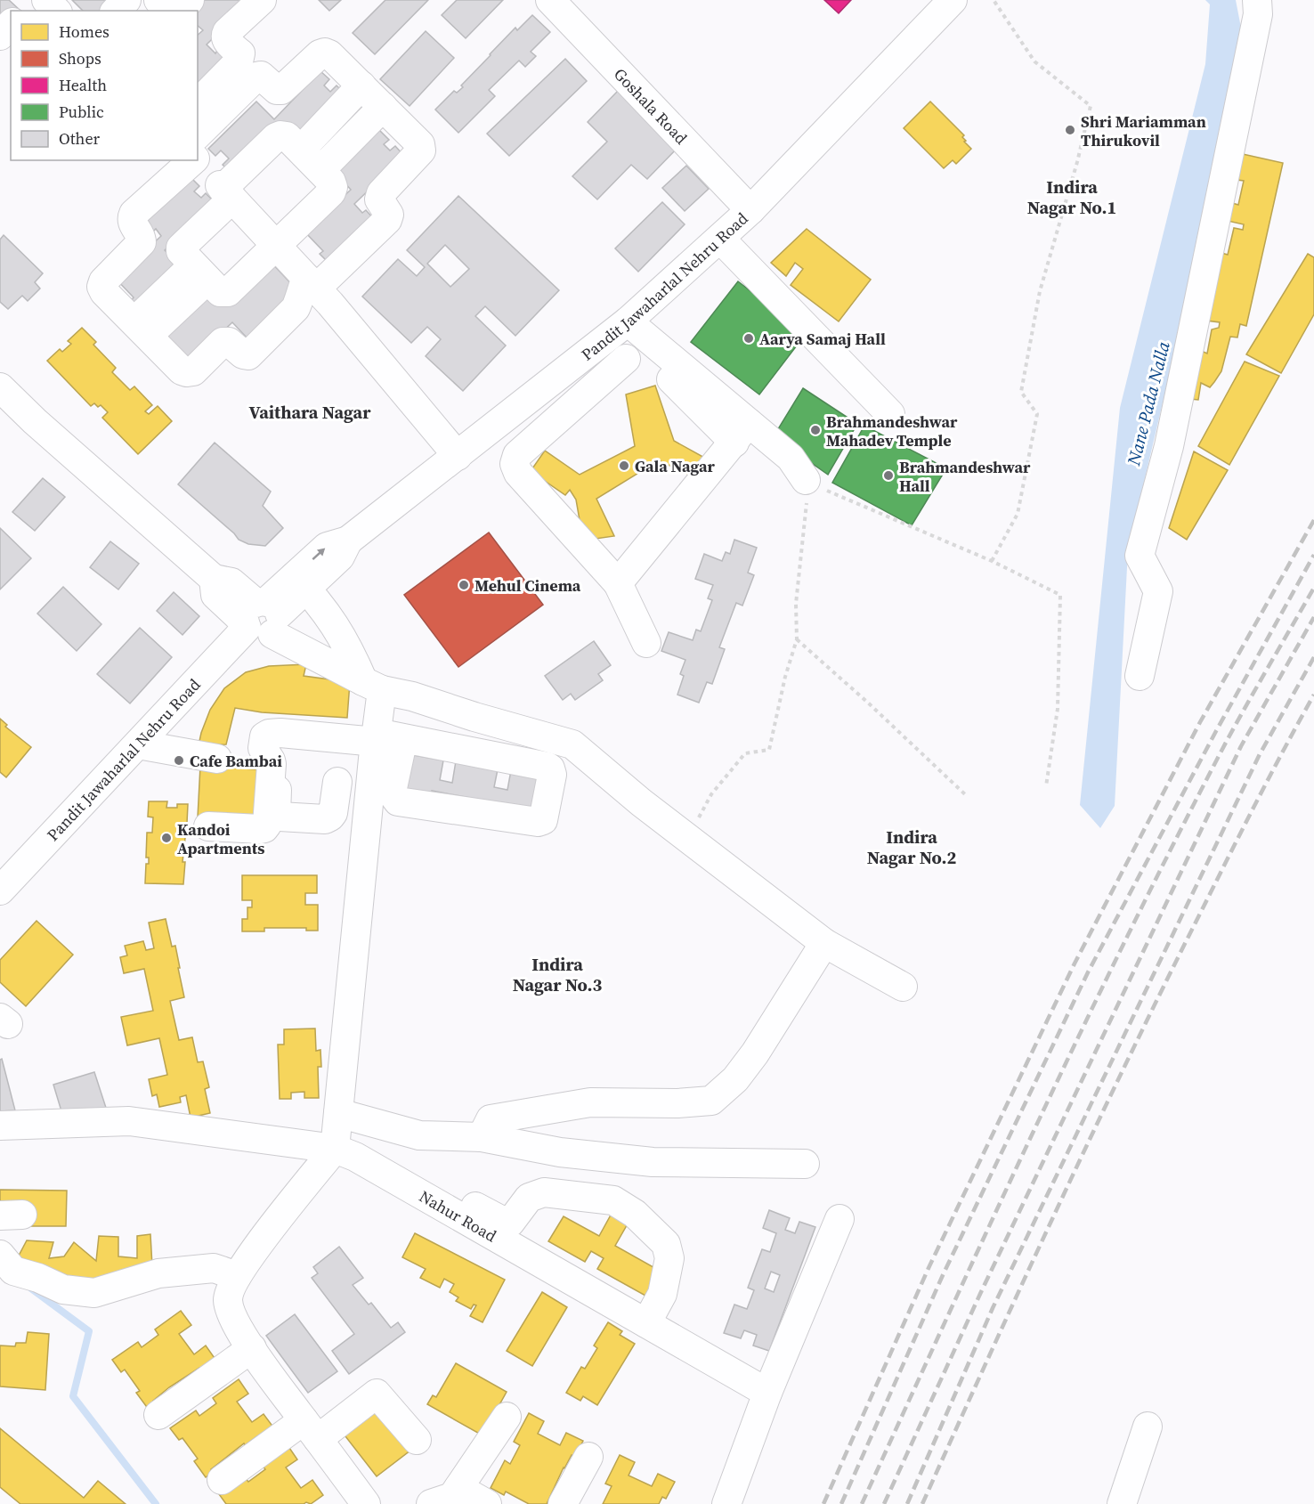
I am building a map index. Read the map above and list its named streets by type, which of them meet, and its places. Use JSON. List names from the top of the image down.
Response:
{
  "streets": {
    "street": ["Goshala Road", "Pandit Jawaharlal Nehru Road", "Nahur Road"]
  },
  "crossings": [
    ["Goshala Road", "Pandit Jawaharlal Nehru Road"]
  ],
  "districts": [
    "Indira Nagar No.1",
    "Vaithara Nagar",
    "Indira Nagar No.2",
    "Indira Nagar No.3"
  ],
  "water": ["Nane Pada Nalla"],
  "places": [
    "Shri Mariamman Thirukovil",
    "Aarya Samaj Hall",
    "Brahmandeshwar Mahadev Temple",
    "Gala Nagar",
    "Brahmandeshwar Hall",
    "Mehul Cinema",
    "Cafe Bambai",
    "Kandoi Apartments"
  ],
  "legend": [
    "Homes",
    "Shops",
    "Health",
    "Public",
    "Other"
  ]
}
